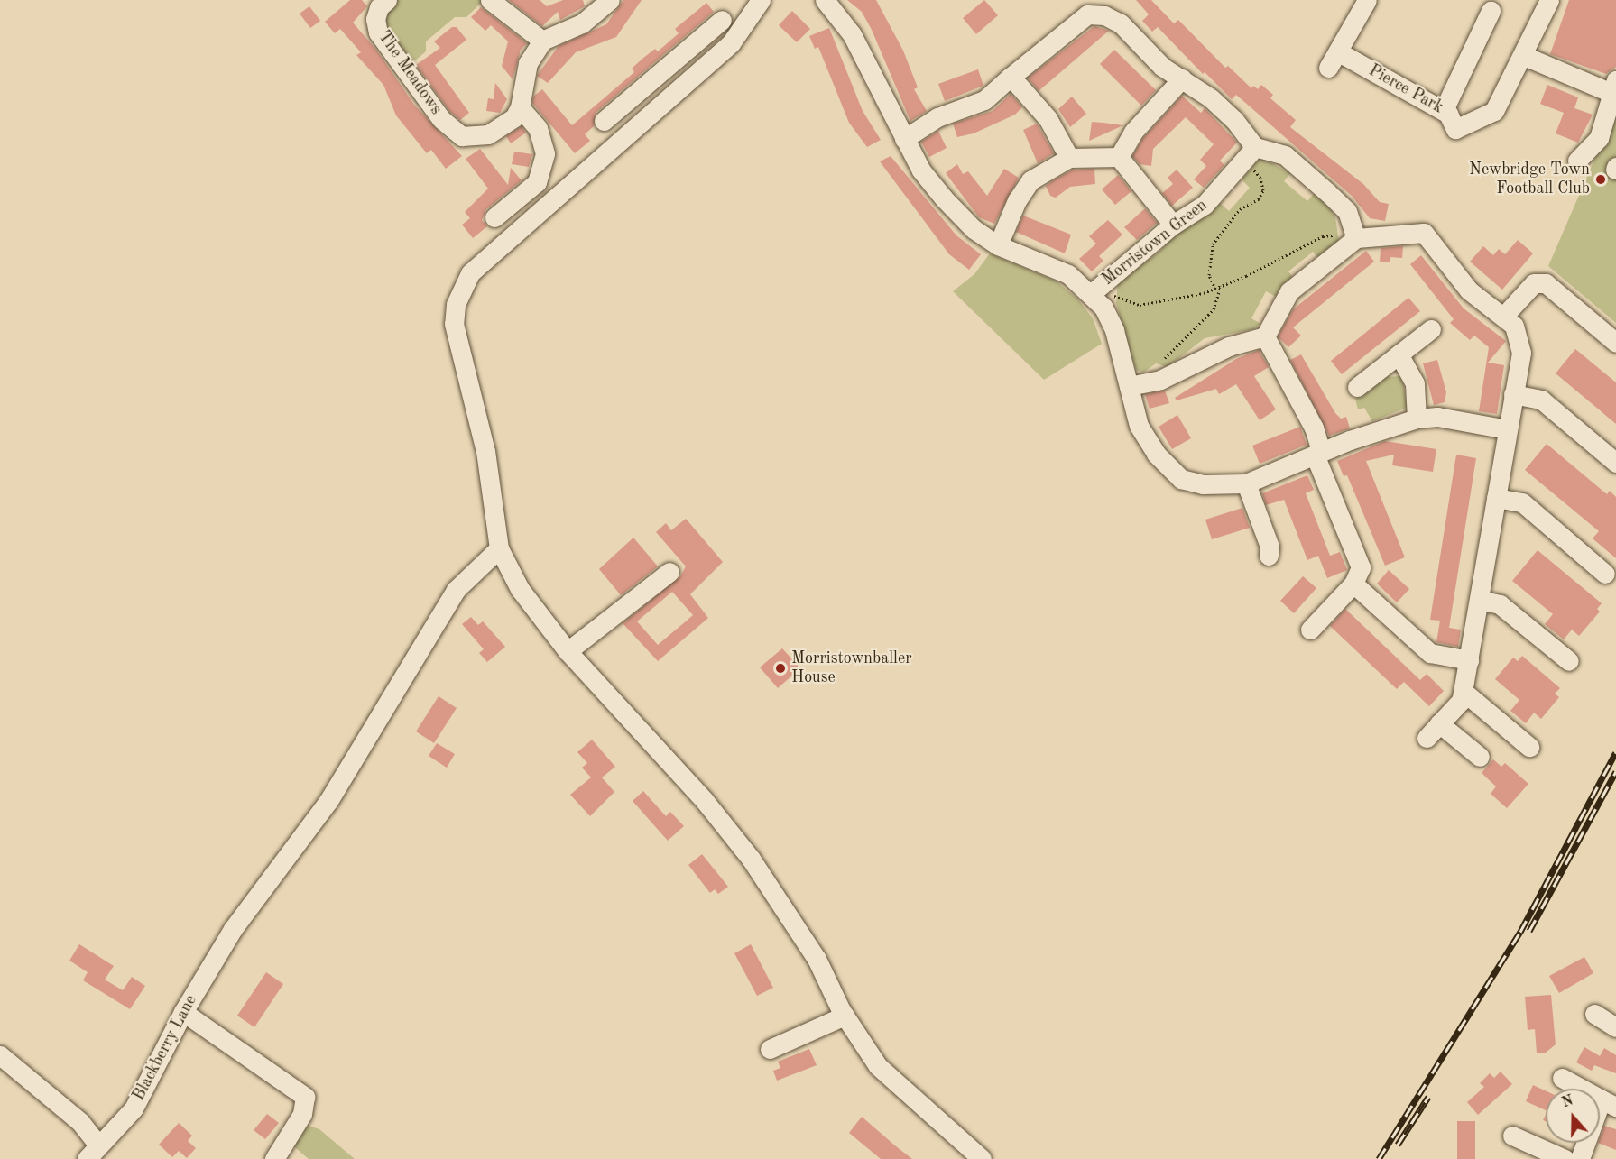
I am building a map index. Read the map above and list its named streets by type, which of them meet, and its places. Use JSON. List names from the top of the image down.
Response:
{
  "streets": {
    "street": [
      "The Meadows",
      "Pierce Park",
      "Morristown Green",
      "Blackberry Lane"
    ]
  },
  "places": ["Newbridge Town Football Club", "Morristownballer House"],
  "north": "top"
}
